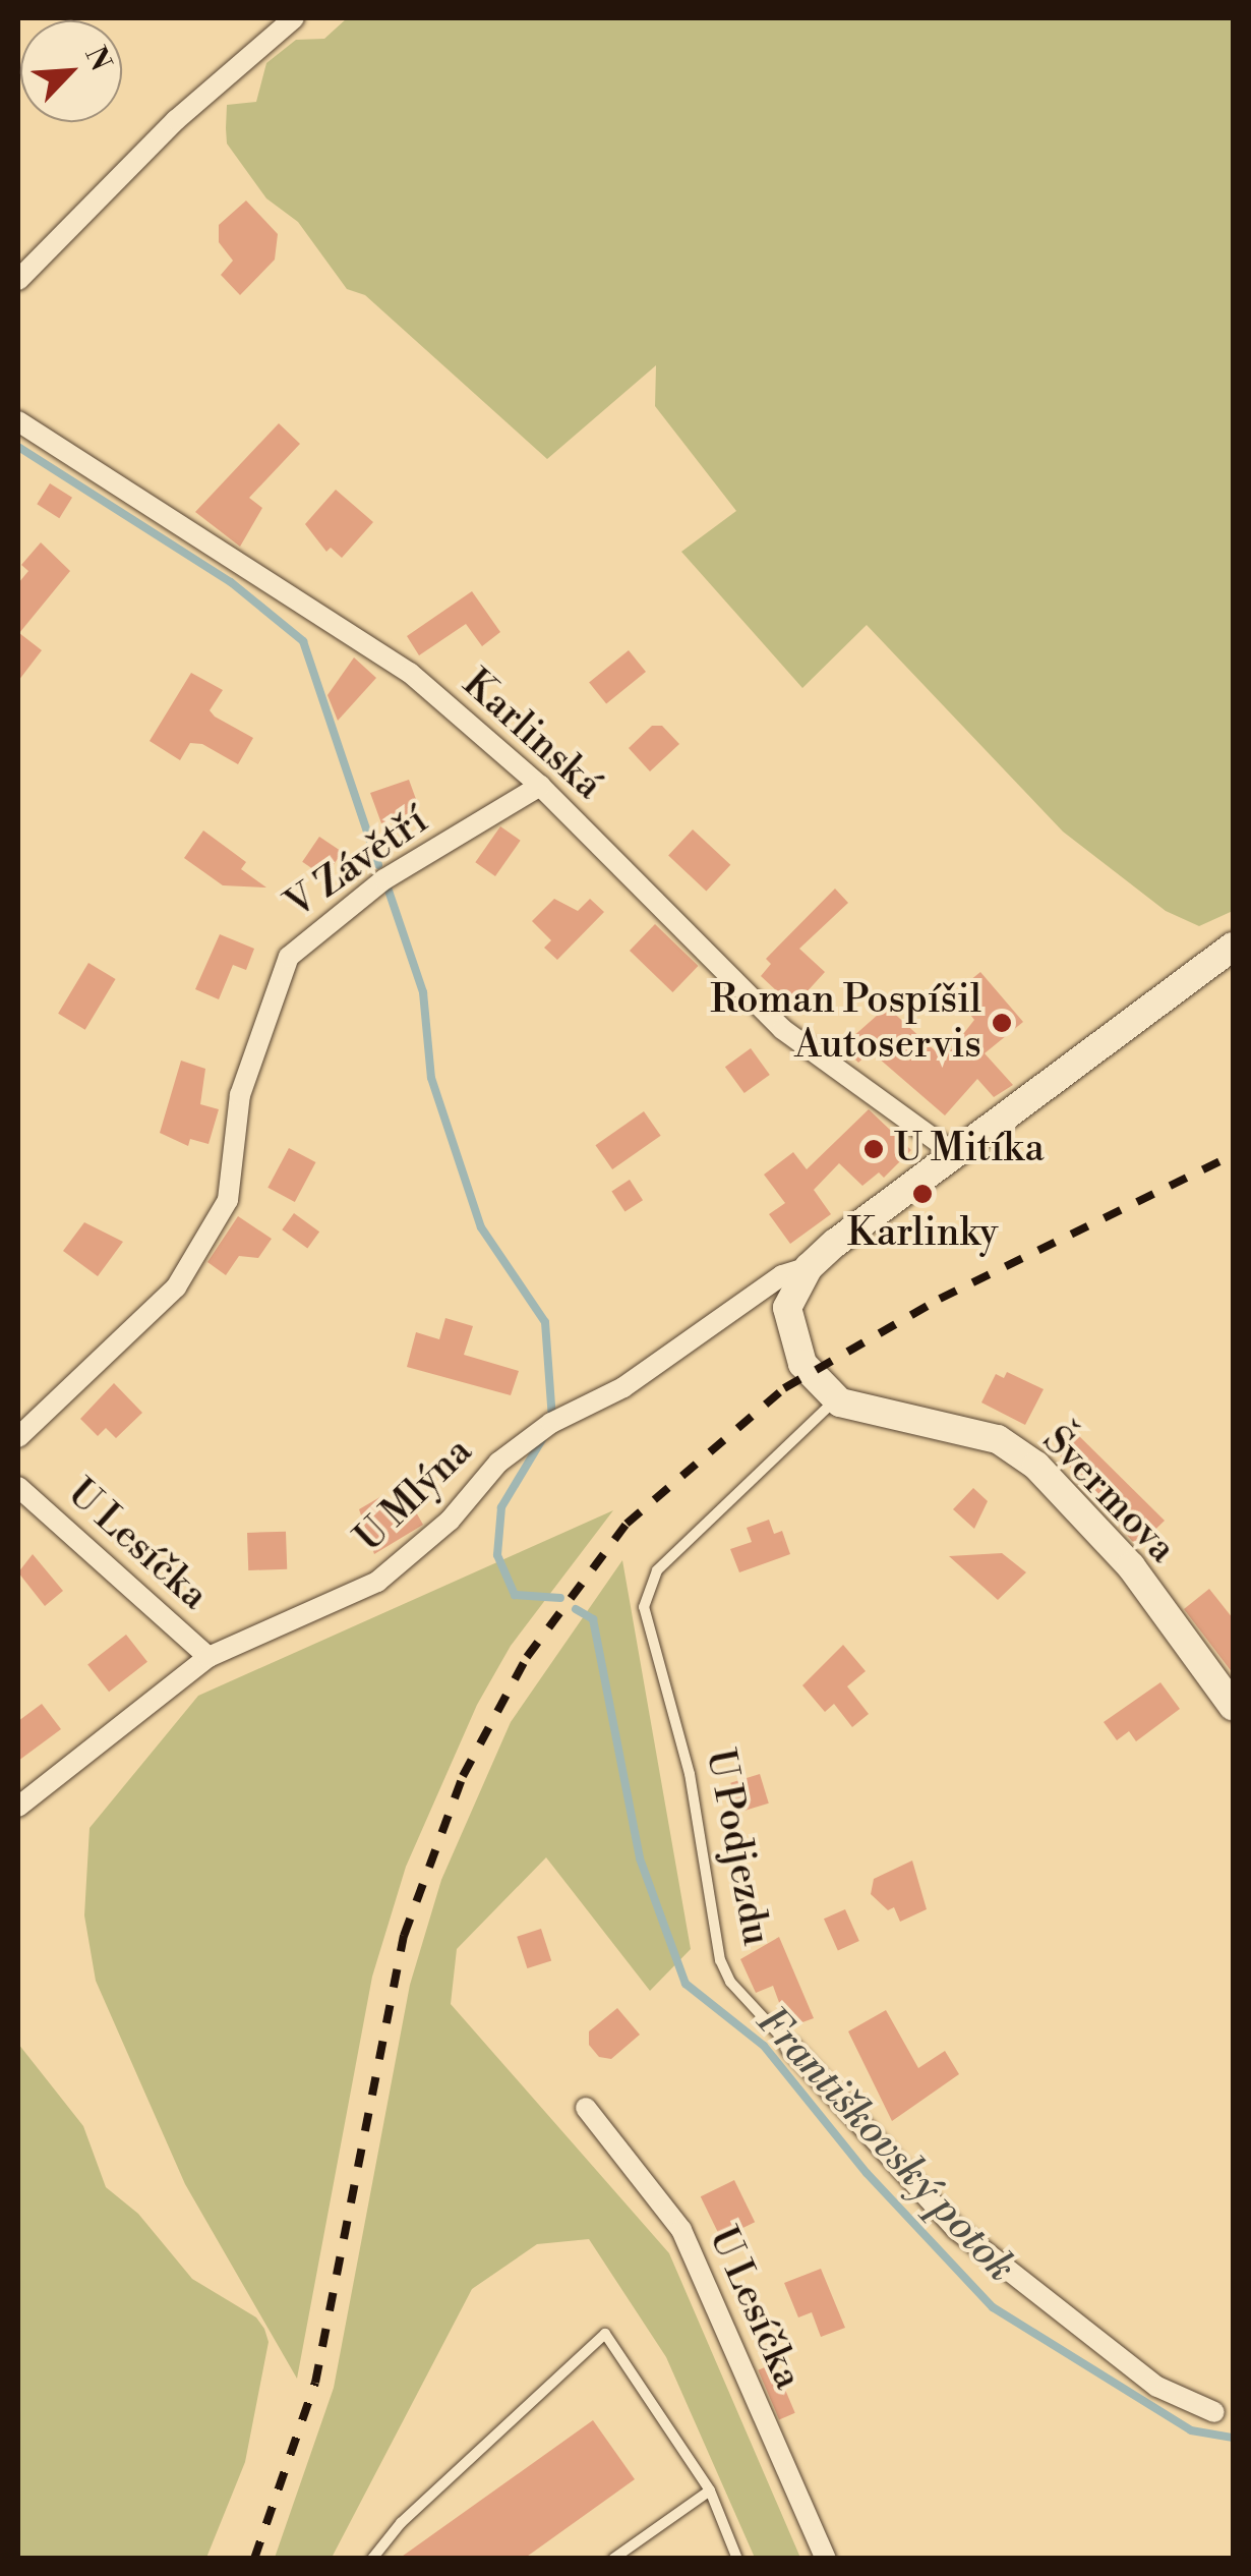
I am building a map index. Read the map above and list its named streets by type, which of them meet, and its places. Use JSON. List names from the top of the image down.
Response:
{
  "streets": {
    "street": [
      "Karlinská",
      "V Závětří",
      "U Mlýna",
      "Švermova",
      "U Lesíčka",
      "U Podjezdu"
    ]
  },
  "crossings": [
    ["Karlinská", "V Závětří"],
    ["U Mlýna", "U Lesíčka"],
    ["Švermova", "U Podjezdu"]
  ],
  "water": ["Františkovský potok"],
  "places": ["Roman Pospíšil Autoservis", "U Mitíka", "Karlinky"],
  "north": "top right"
}
